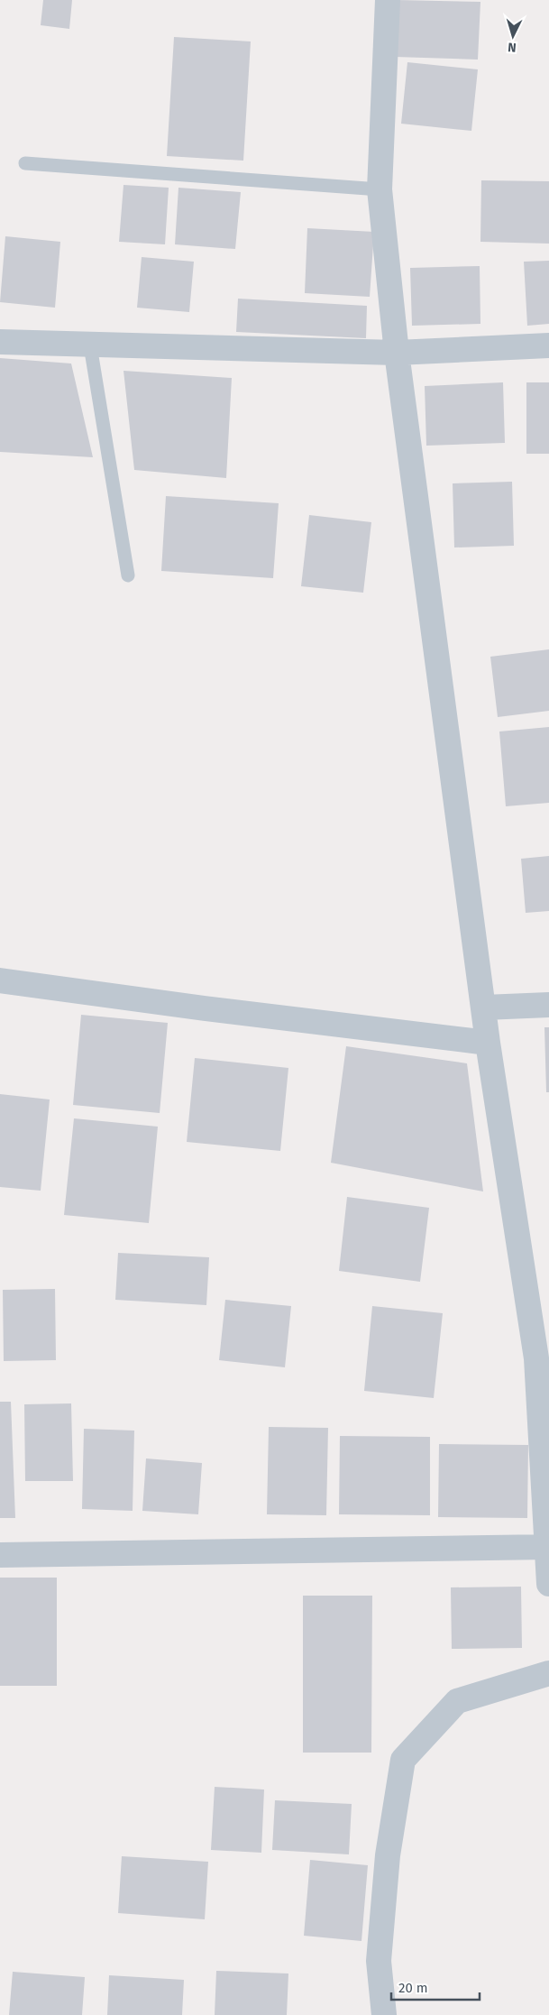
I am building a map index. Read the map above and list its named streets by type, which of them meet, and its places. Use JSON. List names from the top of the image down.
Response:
{
  "scale_bar": "20 m",
  "north": "bottom"
}
